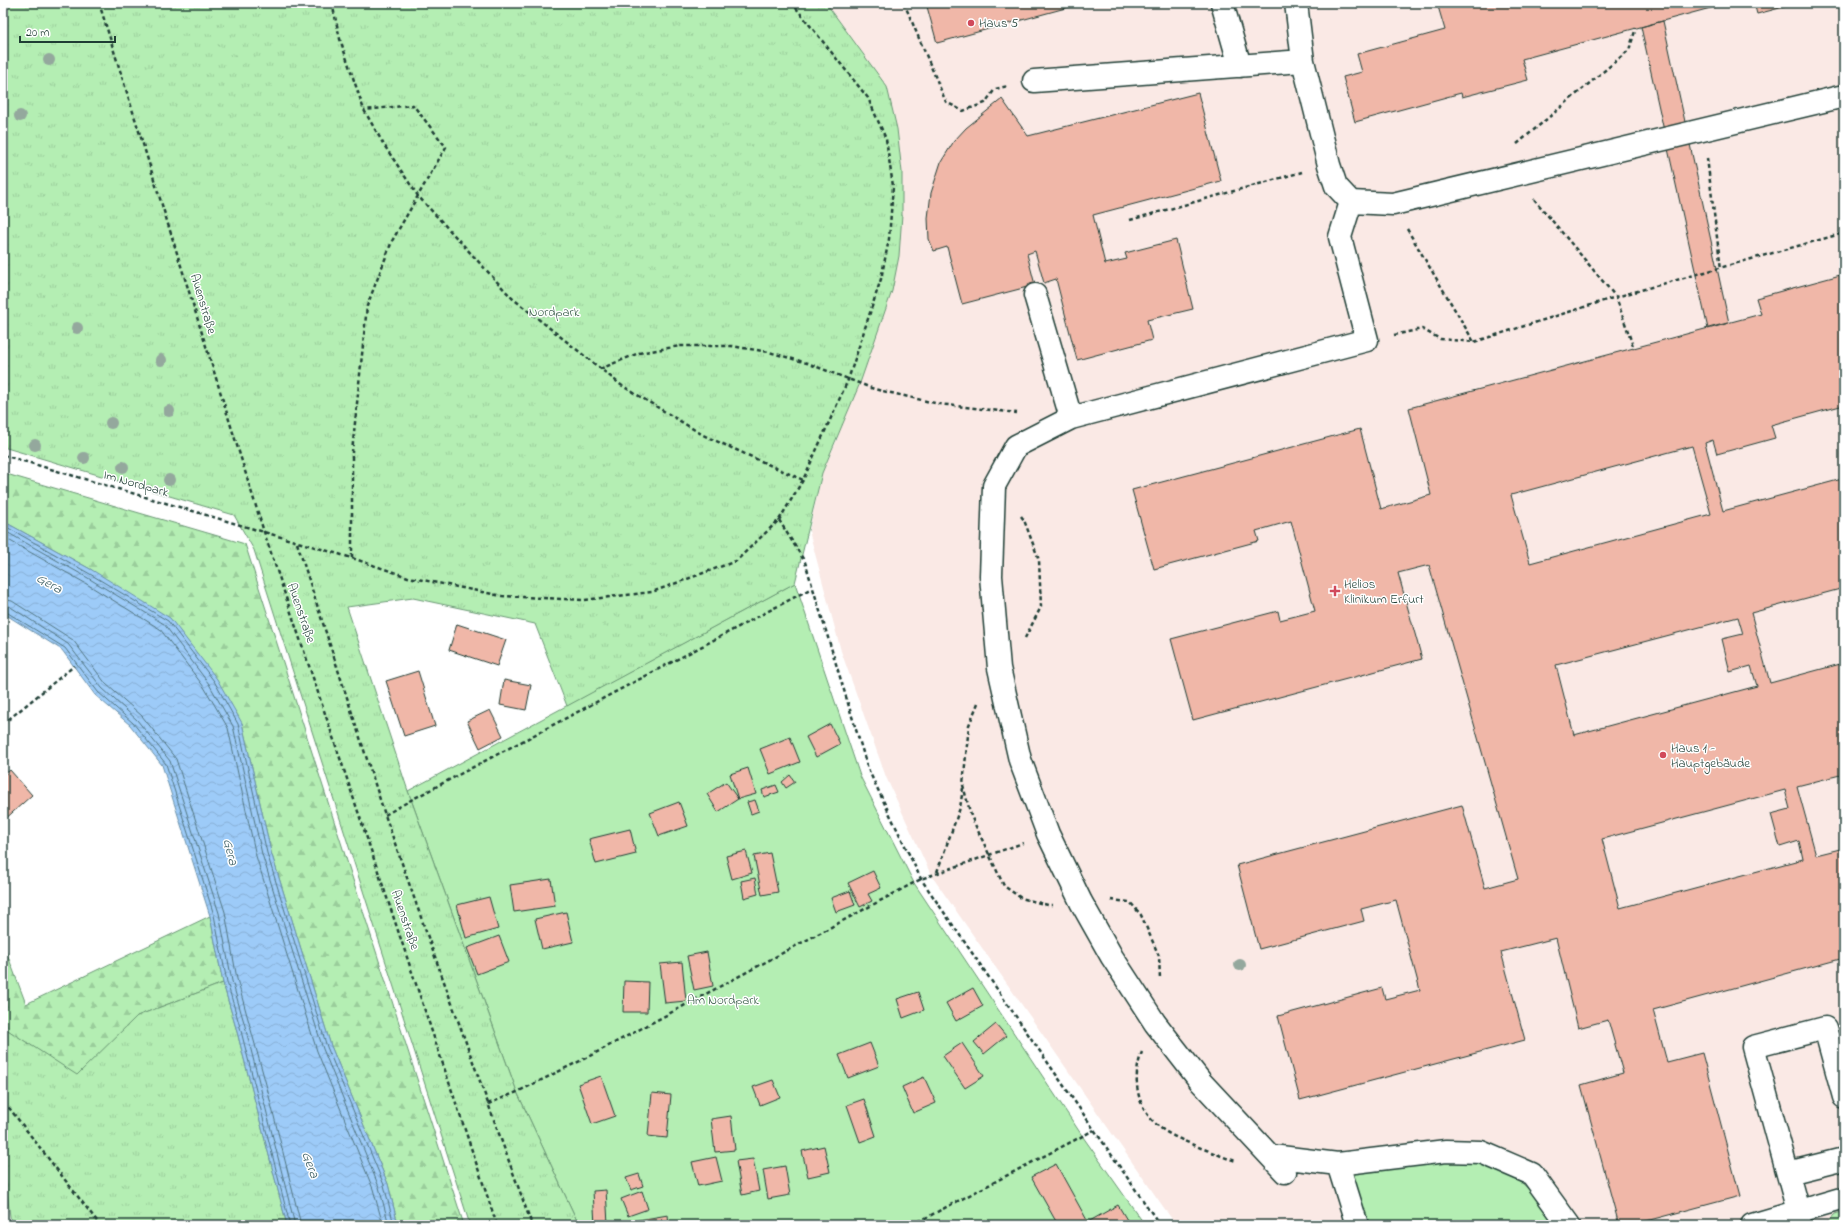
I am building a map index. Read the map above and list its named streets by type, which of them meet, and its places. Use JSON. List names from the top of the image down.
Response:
{
  "streets": {
    "path": ["Auenstraße", "Im Nordpark"]
  },
  "crossings": [
    ["Auenstraße", "Im Nordpark"]
  ],
  "water": ["Gera"],
  "parks": ["Nordpark", "Am Nordpark"],
  "places": {
    "other": ["Haus 5", "Haus 1 - Hauptgebäude"],
    "health": ["Helios Klinikum Erfurt"]
  },
  "scale_bar": "20 m"
}
